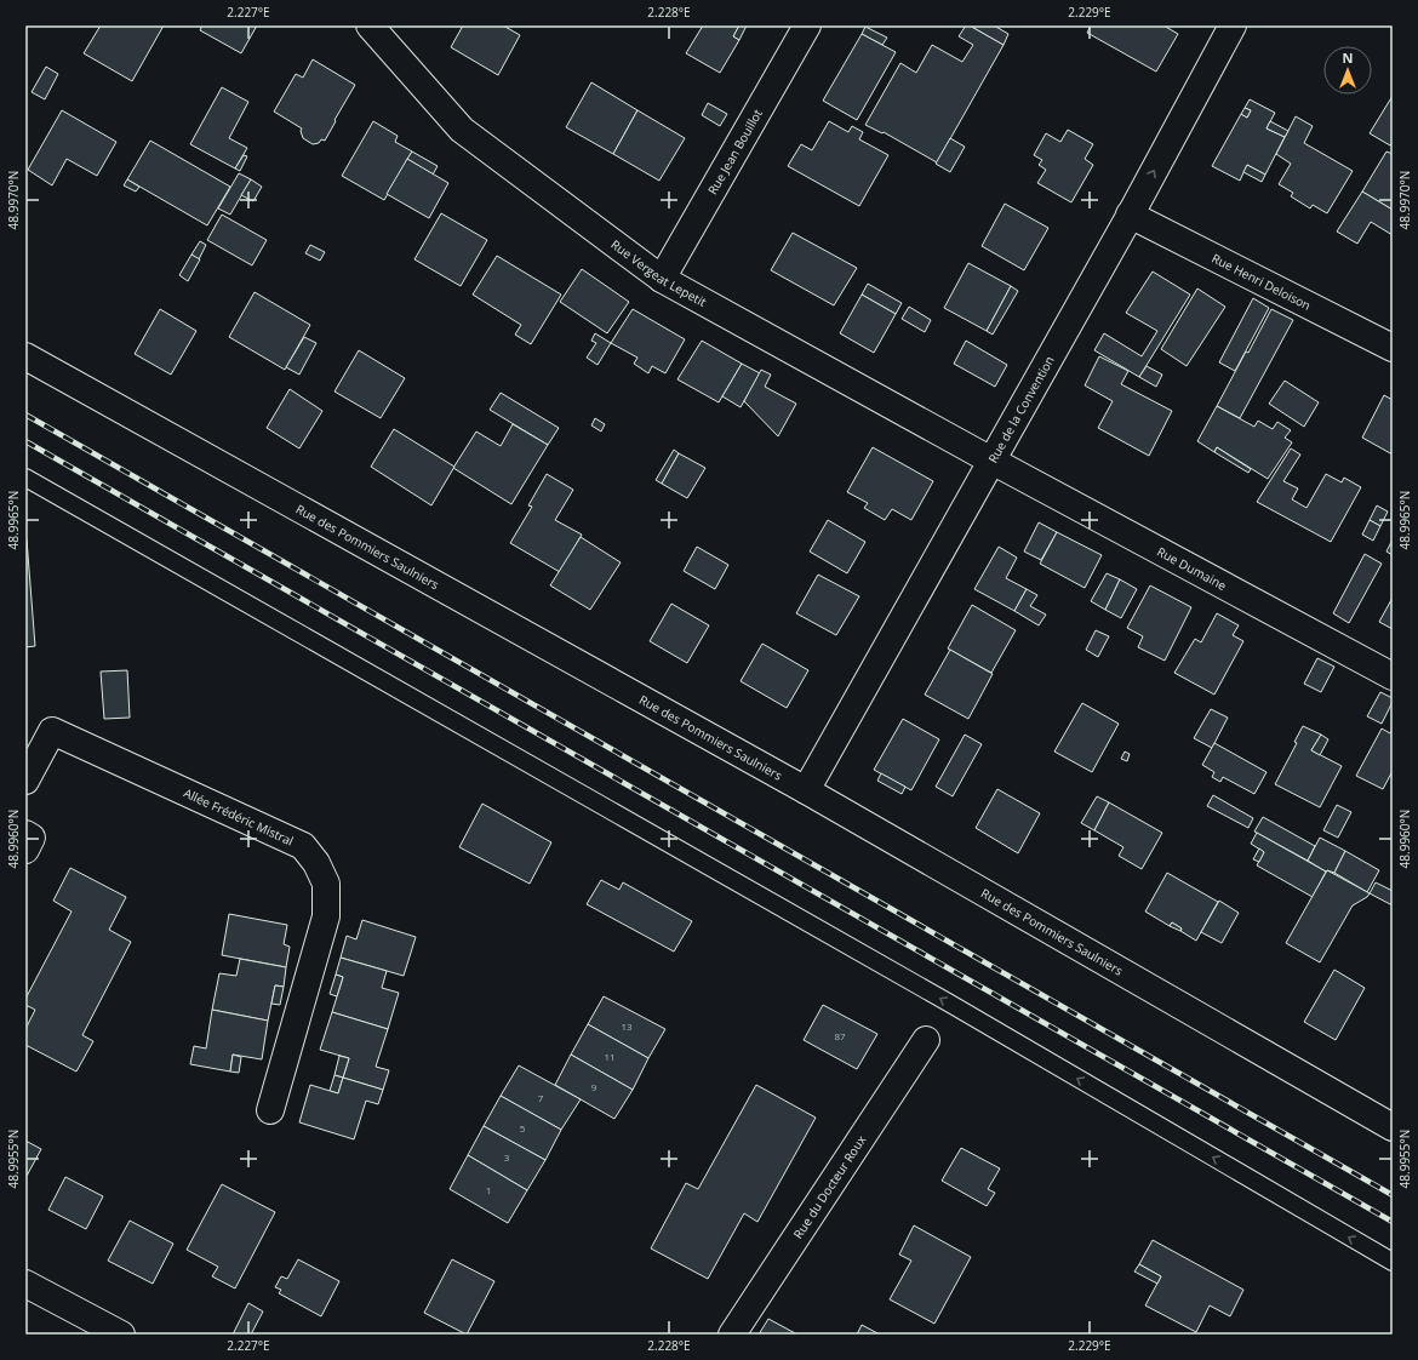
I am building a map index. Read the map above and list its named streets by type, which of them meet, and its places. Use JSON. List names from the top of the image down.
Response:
{
  "streets": {
    "street": [
      "Rue Jean Bouillot",
      "Rue Vergeat Lepetit",
      "Rue Henri Deloison",
      "Rue de la Convention",
      "Rue des Pommiers Saulniers",
      "Rue Dumaine",
      "Allée Frédéric Mistral",
      "Rue du Docteur Roux"
    ]
  },
  "crossings": [
    ["Rue Jean Bouillot", "Rue Vergeat Lepetit"],
    ["Rue Vergeat Lepetit", "Rue de la Convention"],
    ["Rue Vergeat Lepetit", "Rue Dumaine"],
    ["Rue Henri Deloison", "Rue de la Convention"],
    ["Rue de la Convention", "Rue des Pommiers Saulniers"],
    ["Rue de la Convention", "Rue Dumaine"]
  ],
  "house_numbers": [
    "13",
    "87",
    "11",
    "9",
    "7",
    "5",
    "3",
    "1"
  ],
  "north": "top",
  "coordinates": [
    "2.227°E",
    "2.228°E",
    "2.229°E",
    "48.9970°N",
    "48.9965°N",
    "48.9960°N",
    "48.9955°N"
  ]
}
